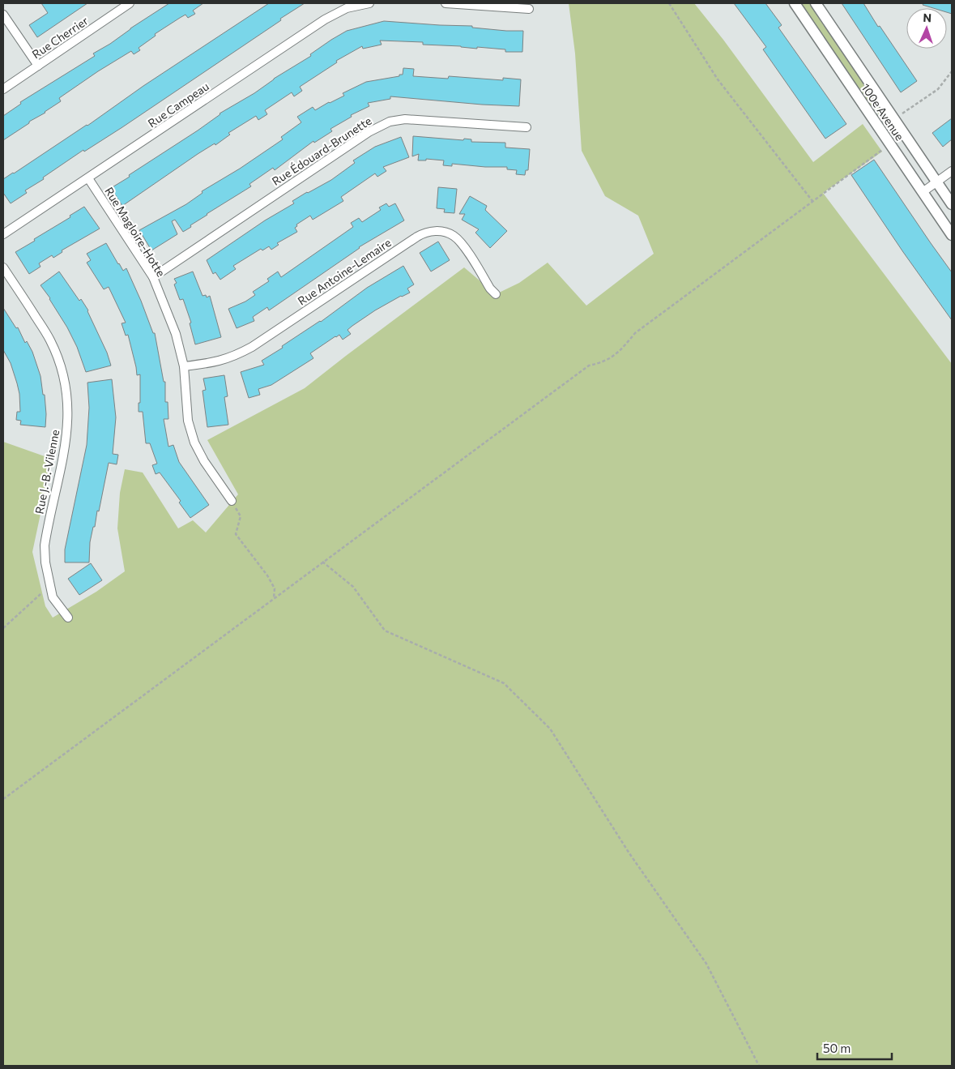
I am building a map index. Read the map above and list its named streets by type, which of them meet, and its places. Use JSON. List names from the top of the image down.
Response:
{
  "streets": {
    "street": [
      "Rue Cherrier",
      "Rue Campeau",
      "100e Avenue",
      "Rue Édouard-Brunette",
      "Rue Magloire-Hotte",
      "Rue Antoine-Lemaire",
      "Rue J.-B.-Vilenne"
    ]
  },
  "crossings": [
    ["Rue Campeau", "Rue Magloire-Hotte"],
    ["Rue Édouard-Brunette", "Rue Magloire-Hotte"],
    ["Rue Magloire-Hotte", "Rue Antoine-Lemaire"]
  ],
  "scale_bar": "50 m",
  "north": "top"
}
